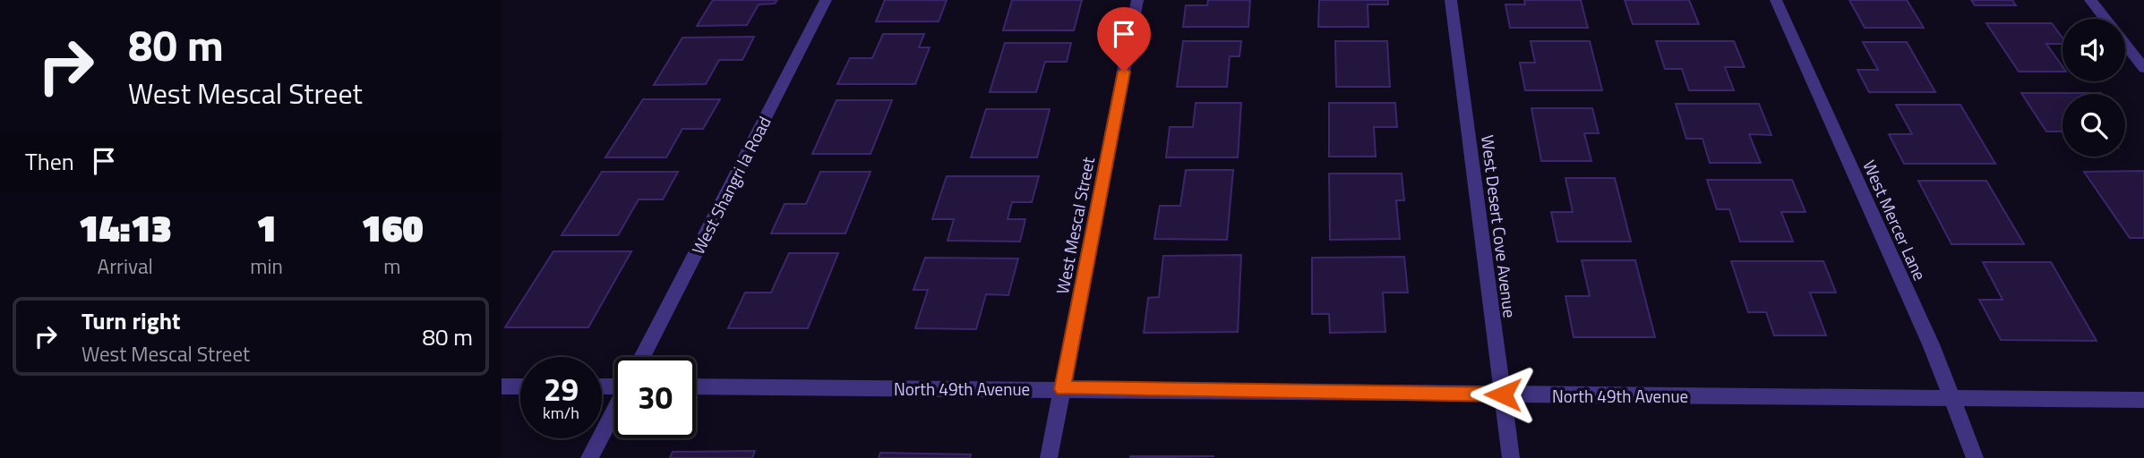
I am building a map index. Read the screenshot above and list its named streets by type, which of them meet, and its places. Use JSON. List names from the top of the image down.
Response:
{
  "streets": {
    "street": [
      "West Shangri la Road",
      "West Mercer Lane",
      "West Mescal Street",
      "West Desert Cove Avenue",
      "North 49th Avenue"
    ]
  },
  "crossings": [
    ["West Mercer Lane", "North 49th Avenue"],
    ["West Mescal Street", "North 49th Avenue"],
    ["West Desert Cove Avenue", "North 49th Avenue"]
  ],
  "page": {
    "turn": ["80 m", "West Mescal Street"],
    "then": "Then",
    "eta": [
      "14:13",
      "Arrival",
      "1",
      "min",
      "160",
      "m"
    ],
    "list": [
      {
        "name": "Turn right",
        "note": "West Mescal Street",
        "value": "80 m"
      }
    ],
    "speed": "29 km/h",
    "limit": "30"
  }
}
